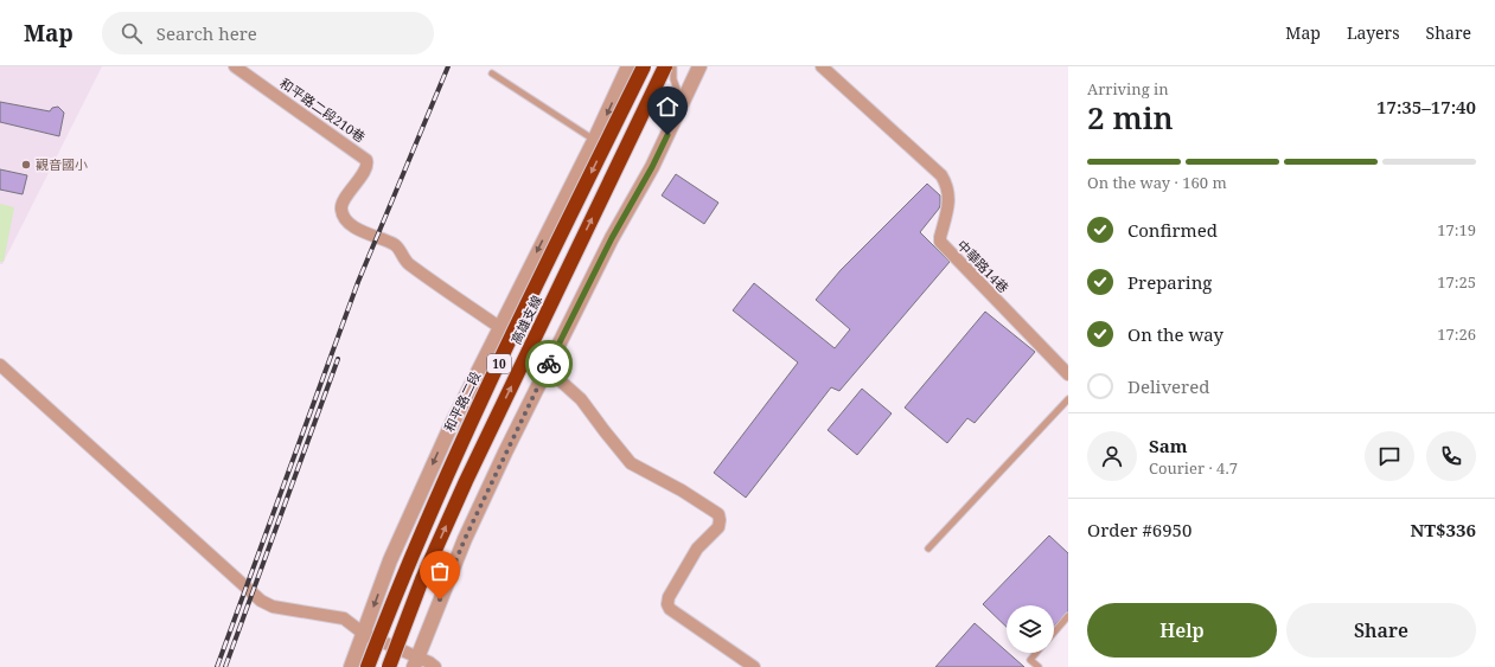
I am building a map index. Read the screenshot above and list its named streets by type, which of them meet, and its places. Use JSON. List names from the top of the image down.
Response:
{
  "streets": {
    "highway": ["高雄支線", "10"],
    "street": ["和平路二段210巷", "中華路14巷", "和平路二段"]
  },
  "crossings": [
    ["和平路二段210巷", "和平路二段"]
  ],
  "places": ["觀音國小"],
  "page": {
    "header": "Map",
    "search": "Search here",
    "nav": ["Map", "Layers", "Share"],
    "heading": ["2 min", "Arriving in", "17:35–17:40"],
    "panel": [
      "Sam",
      "Courier · 4.7",
      "Order #6950",
      "NT$336"
    ],
    "bar": "On the way · 160 m",
    "list": [
      ["Confirmed", "17:19"],
      ["Preparing", "17:25"],
      ["On the way", "17:26"],
      "Delivered"
    ],
    "buttons": ["Help", "Share"]
  }
}
